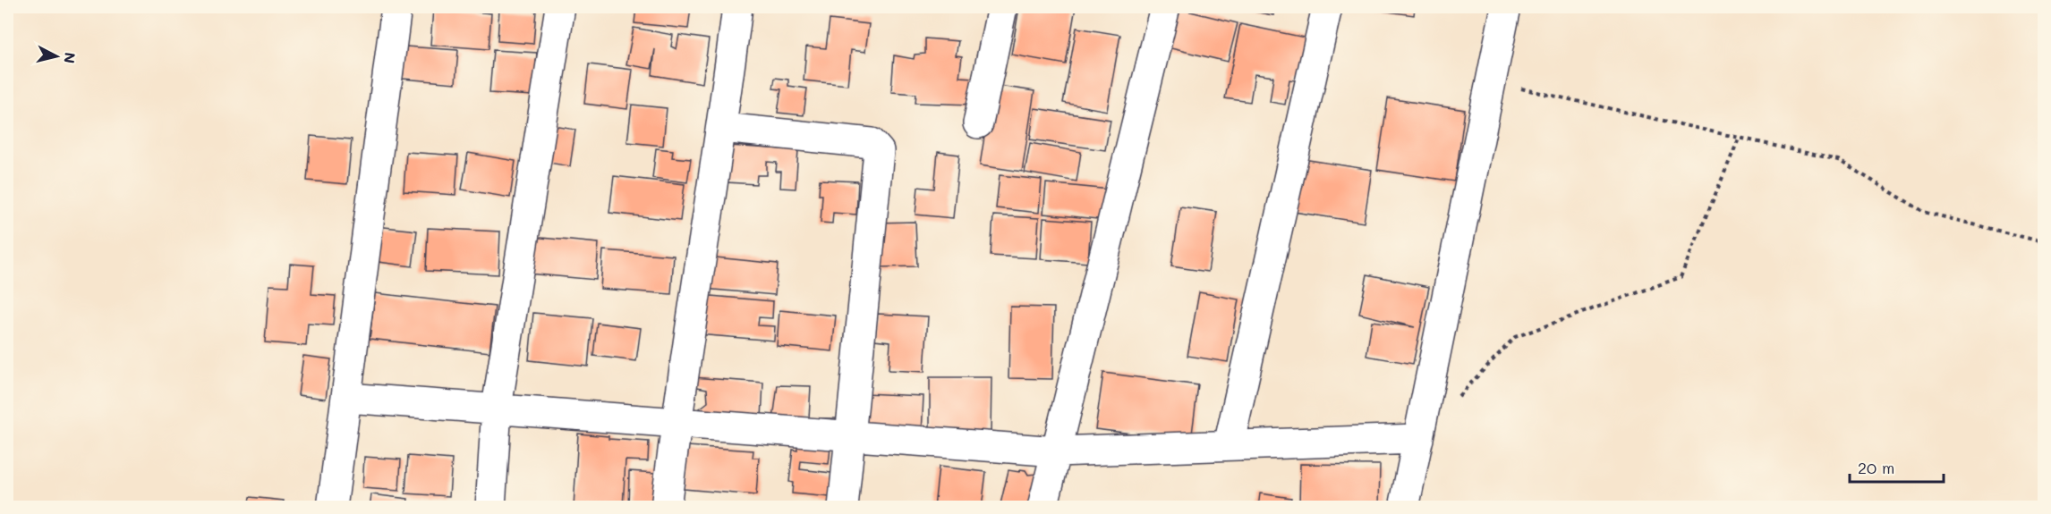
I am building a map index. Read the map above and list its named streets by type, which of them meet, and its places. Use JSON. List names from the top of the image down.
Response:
{
  "scale_bar": "20 m",
  "north": "right"
}
